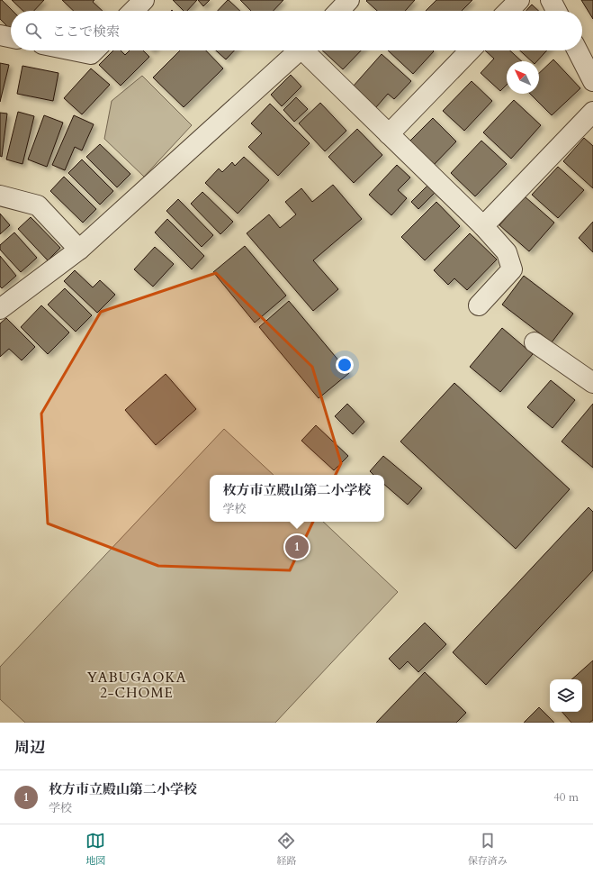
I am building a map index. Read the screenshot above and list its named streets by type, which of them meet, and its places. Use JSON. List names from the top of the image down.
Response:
{
  "districts": ["YABUGAOKA 2-CHOME"],
  "north": "top left",
  "page": {
    "search": "ここで検索",
    "popup": ["枚方市立殿山第二小学校", "学校"],
    "pins": "1",
    "heading": "周辺",
    "list": [
      {
        "mark": "1",
        "name": "枚方市立殿山第二小学校",
        "note": "学校",
        "value": "40 m"
      }
    ],
    "nav": ["地図", "経路", "保存済み"]
  }
}
